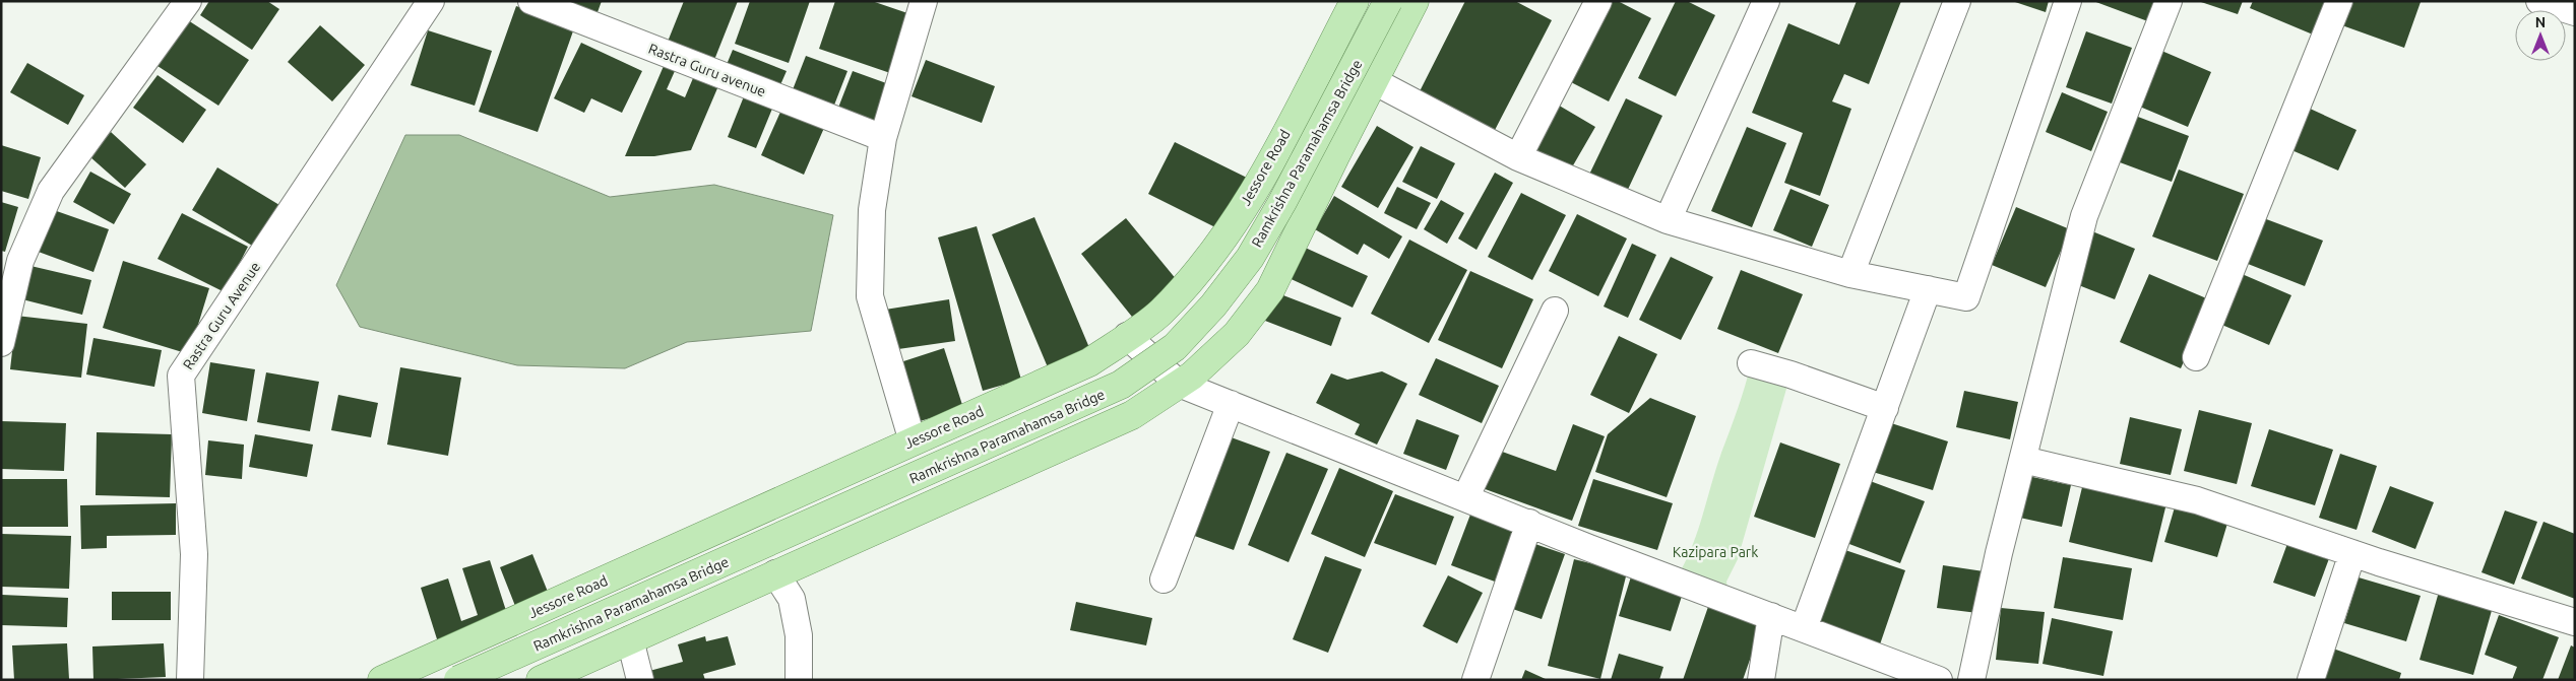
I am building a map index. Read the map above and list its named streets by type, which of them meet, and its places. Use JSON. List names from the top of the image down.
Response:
{
  "streets": {
    "main road": ["Ramkrishna Paramahamsa Bridge", "Jessore Road"],
    "street": ["Rastra Guru avenue", "Rastra Guru Avenue"]
  },
  "parks": ["Kazipara Park"],
  "north": "top"
}
